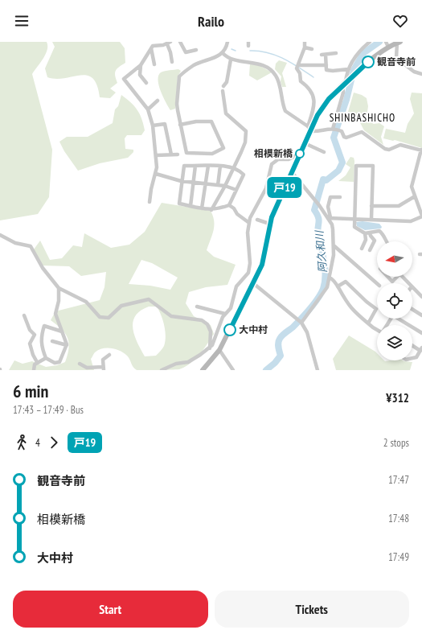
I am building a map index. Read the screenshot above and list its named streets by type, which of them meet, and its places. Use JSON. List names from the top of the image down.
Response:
{
  "districts": ["SHINBASHICHO"],
  "water": ["阿久和川"],
  "places": ["観音寺前", "相模新橋", "大中村"],
  "lines": ["bus line 戸19"],
  "north": "left",
  "page": {
    "header": "Railo",
    "on_map": "戸19",
    "heading": ["6 min", "17:43 – 17:49 · Bus", "¥312"],
    "legs": ["4", "戸19", "2 stops"],
    "list": [
      {
        "name": "観音寺前",
        "value": "17:47"
      },
      {
        "name": "相模新橋",
        "value": "17:48"
      },
      {
        "name": "大中村",
        "value": "17:49"
      }
    ],
    "buttons": ["Start", "Tickets"]
  }
}
